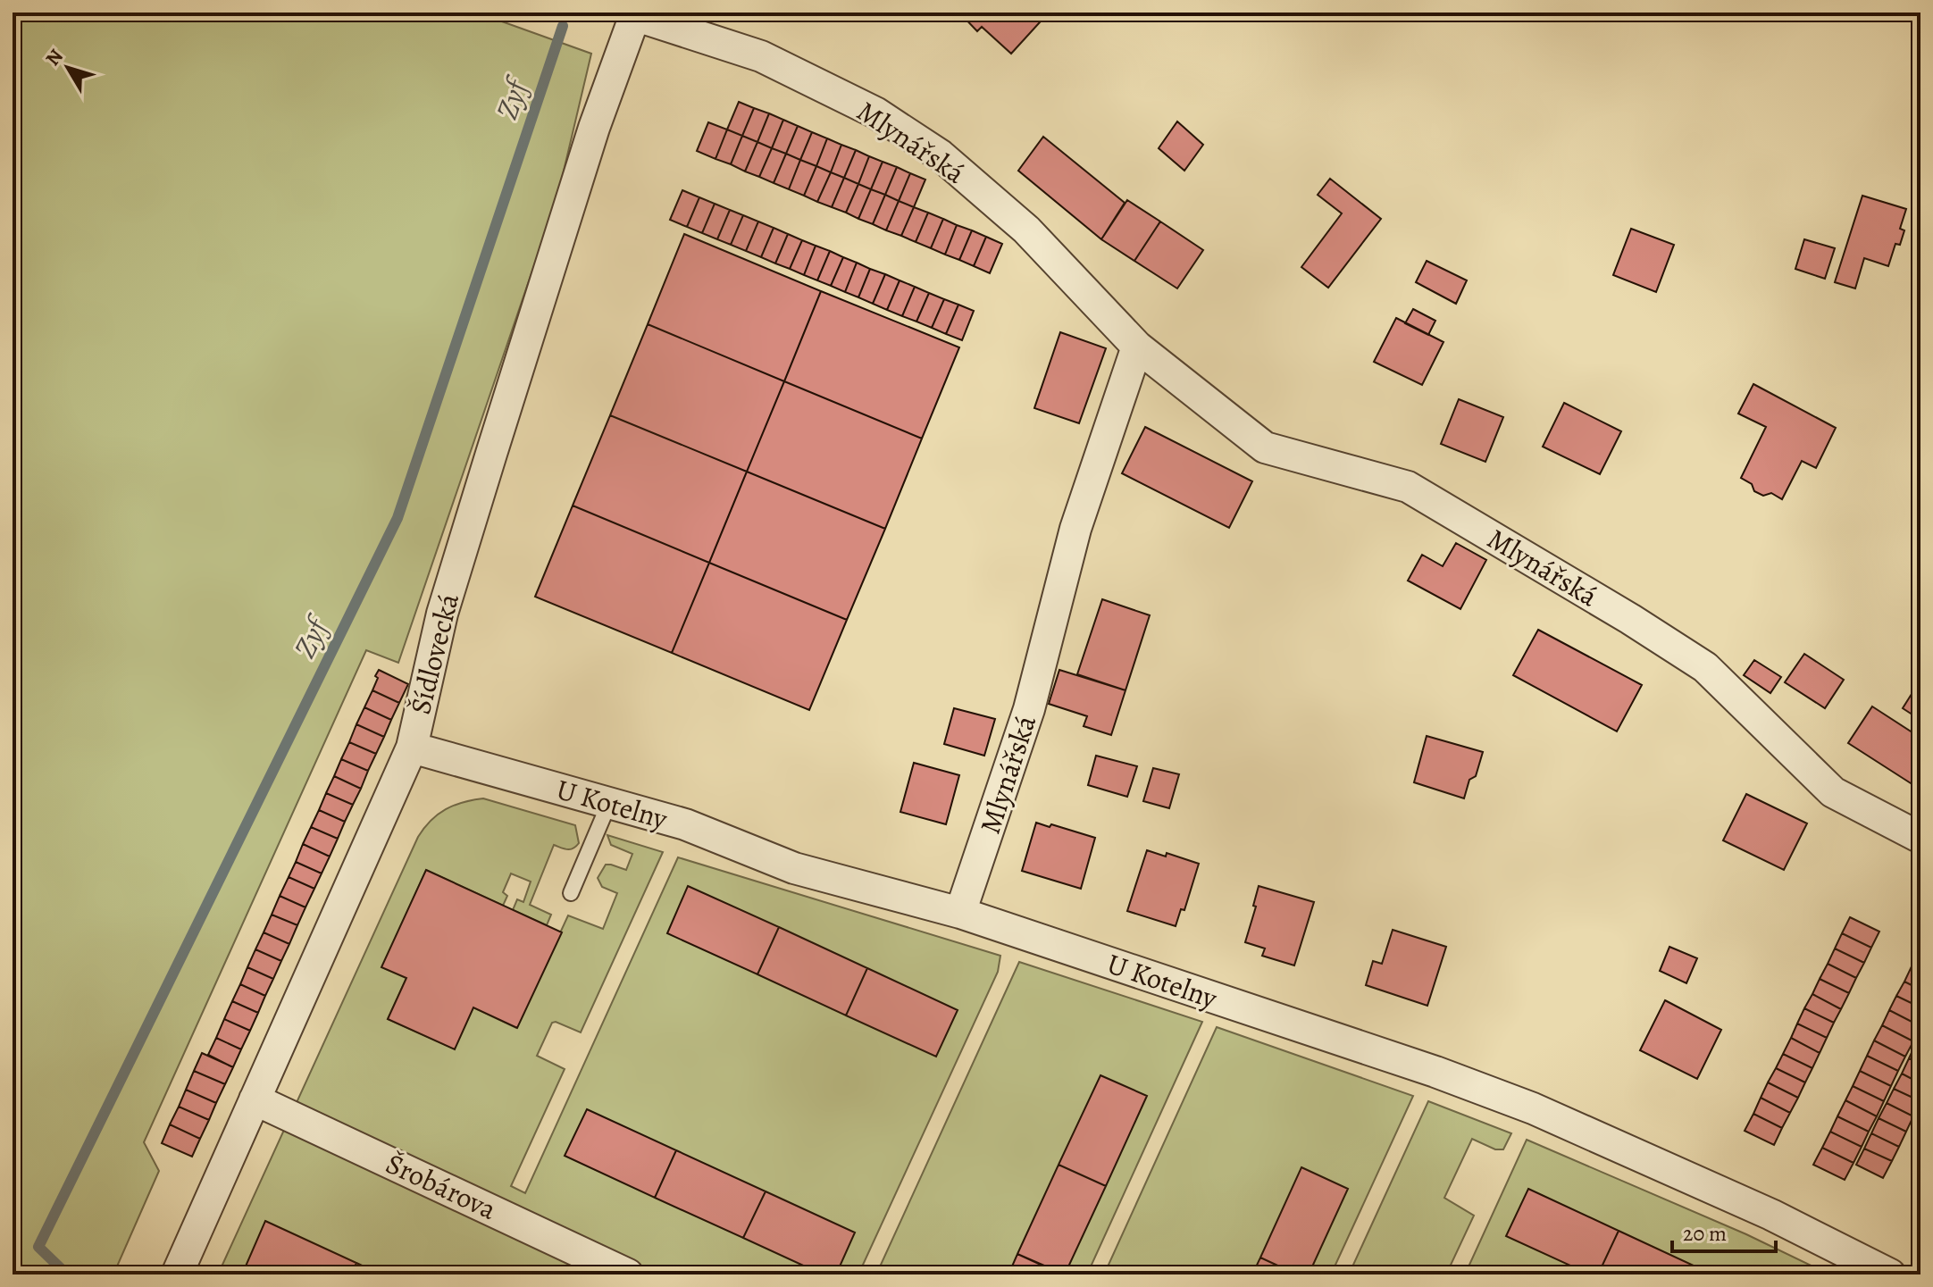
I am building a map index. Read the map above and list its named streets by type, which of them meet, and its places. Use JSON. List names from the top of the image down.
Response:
{
  "streets": {
    "street": [
      "Mlynářská",
      "Šídlovecká",
      "U Kotelny",
      "Šrobárova"
    ]
  },
  "crossings": [
    ["Mlynářská", "Šídlovecká"],
    ["Mlynářská", "U Kotelny"],
    ["Šídlovecká", "U Kotelny"],
    ["Šídlovecká", "Šrobárova"]
  ],
  "water": ["Zyf"],
  "scale_bar": "20 m",
  "north": "top left"
}
